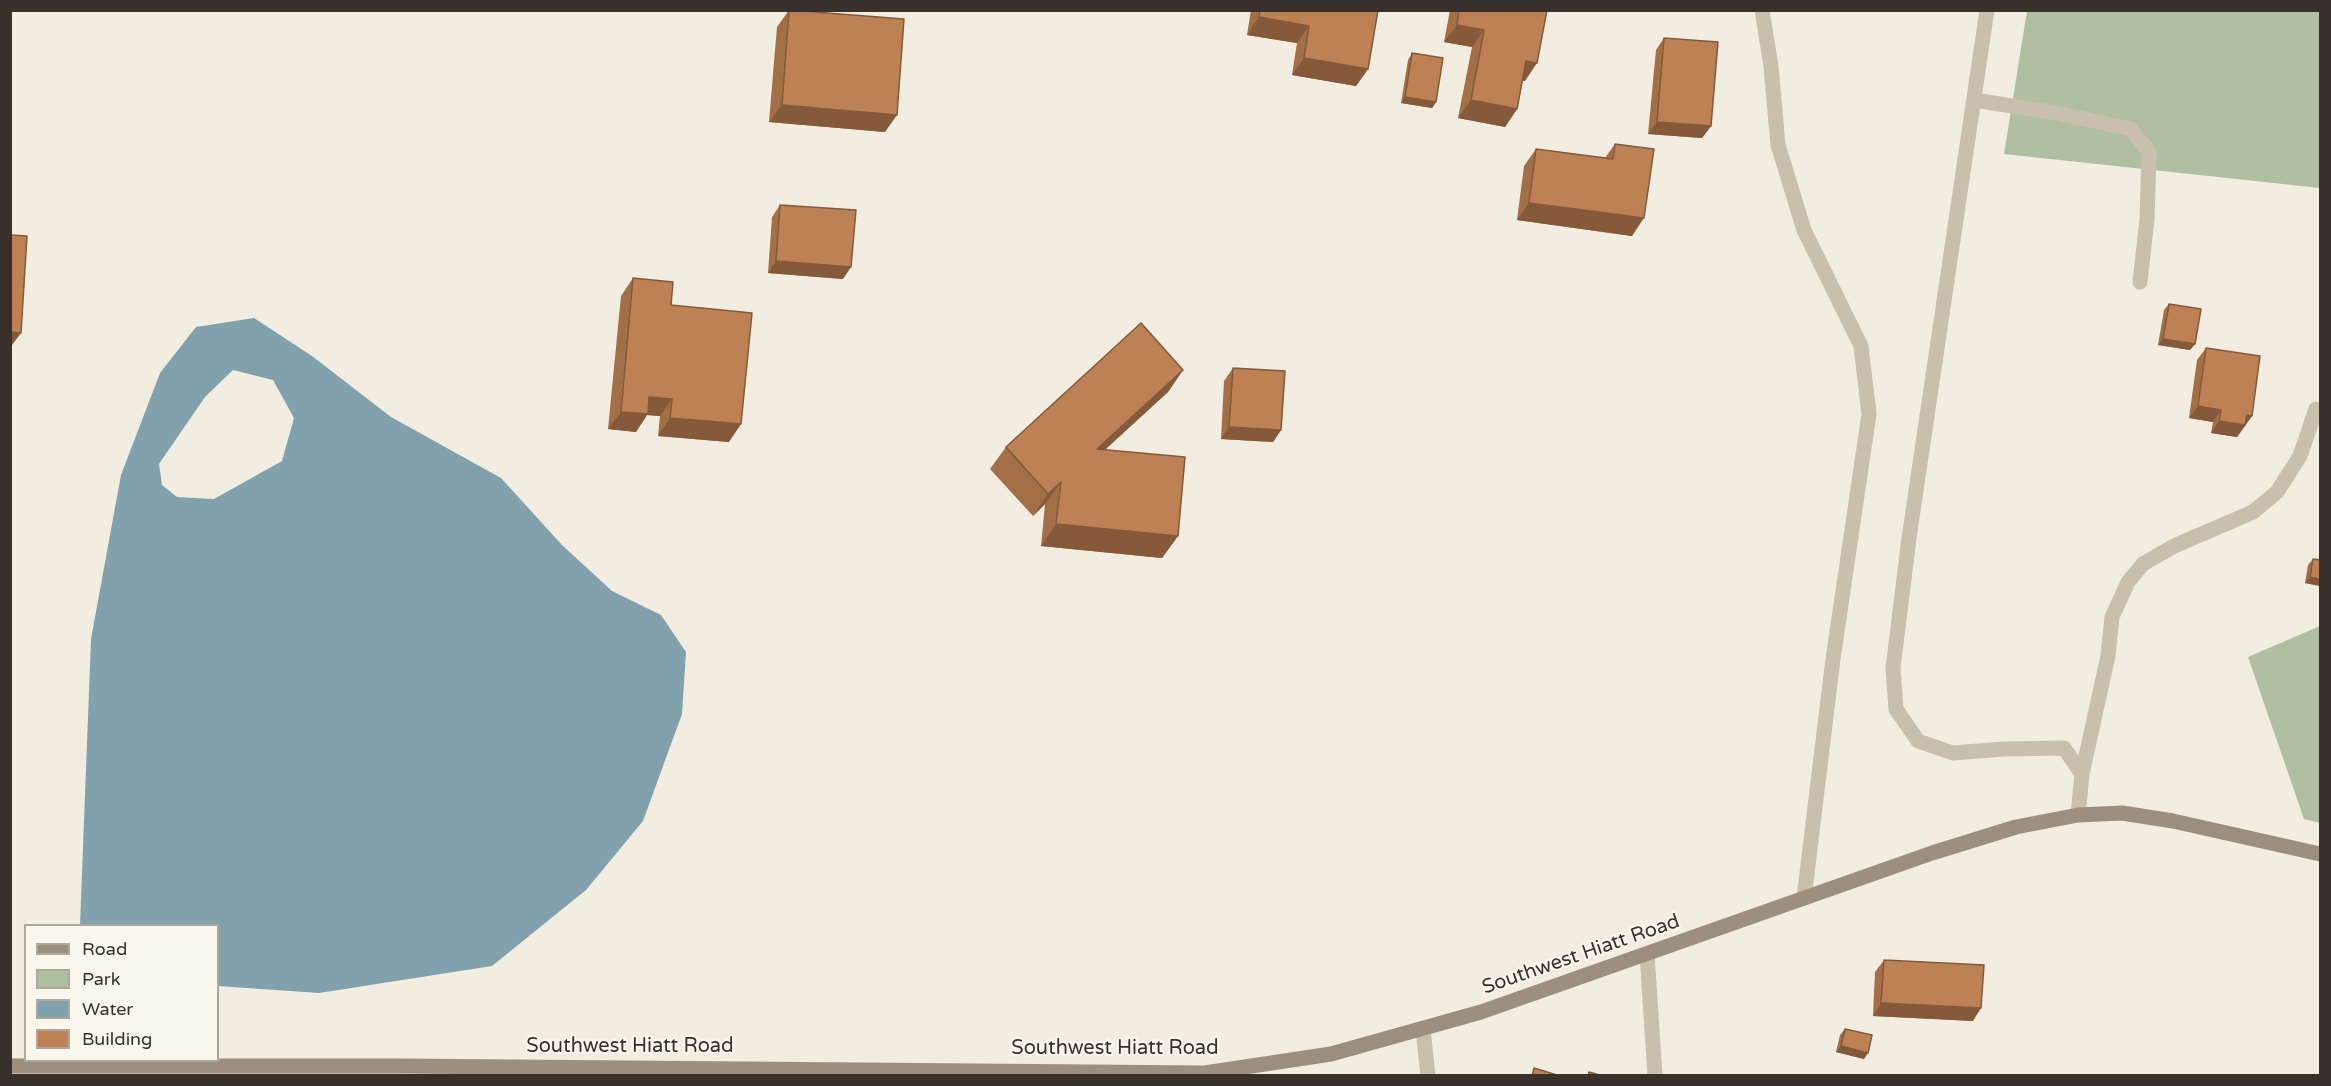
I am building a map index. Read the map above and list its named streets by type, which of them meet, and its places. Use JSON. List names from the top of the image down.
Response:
{
  "streets": {
    "street": ["Southwest Hiatt Road"]
  },
  "legend": [
    "Road",
    "Park",
    "Water",
    "Building"
  ]
}
